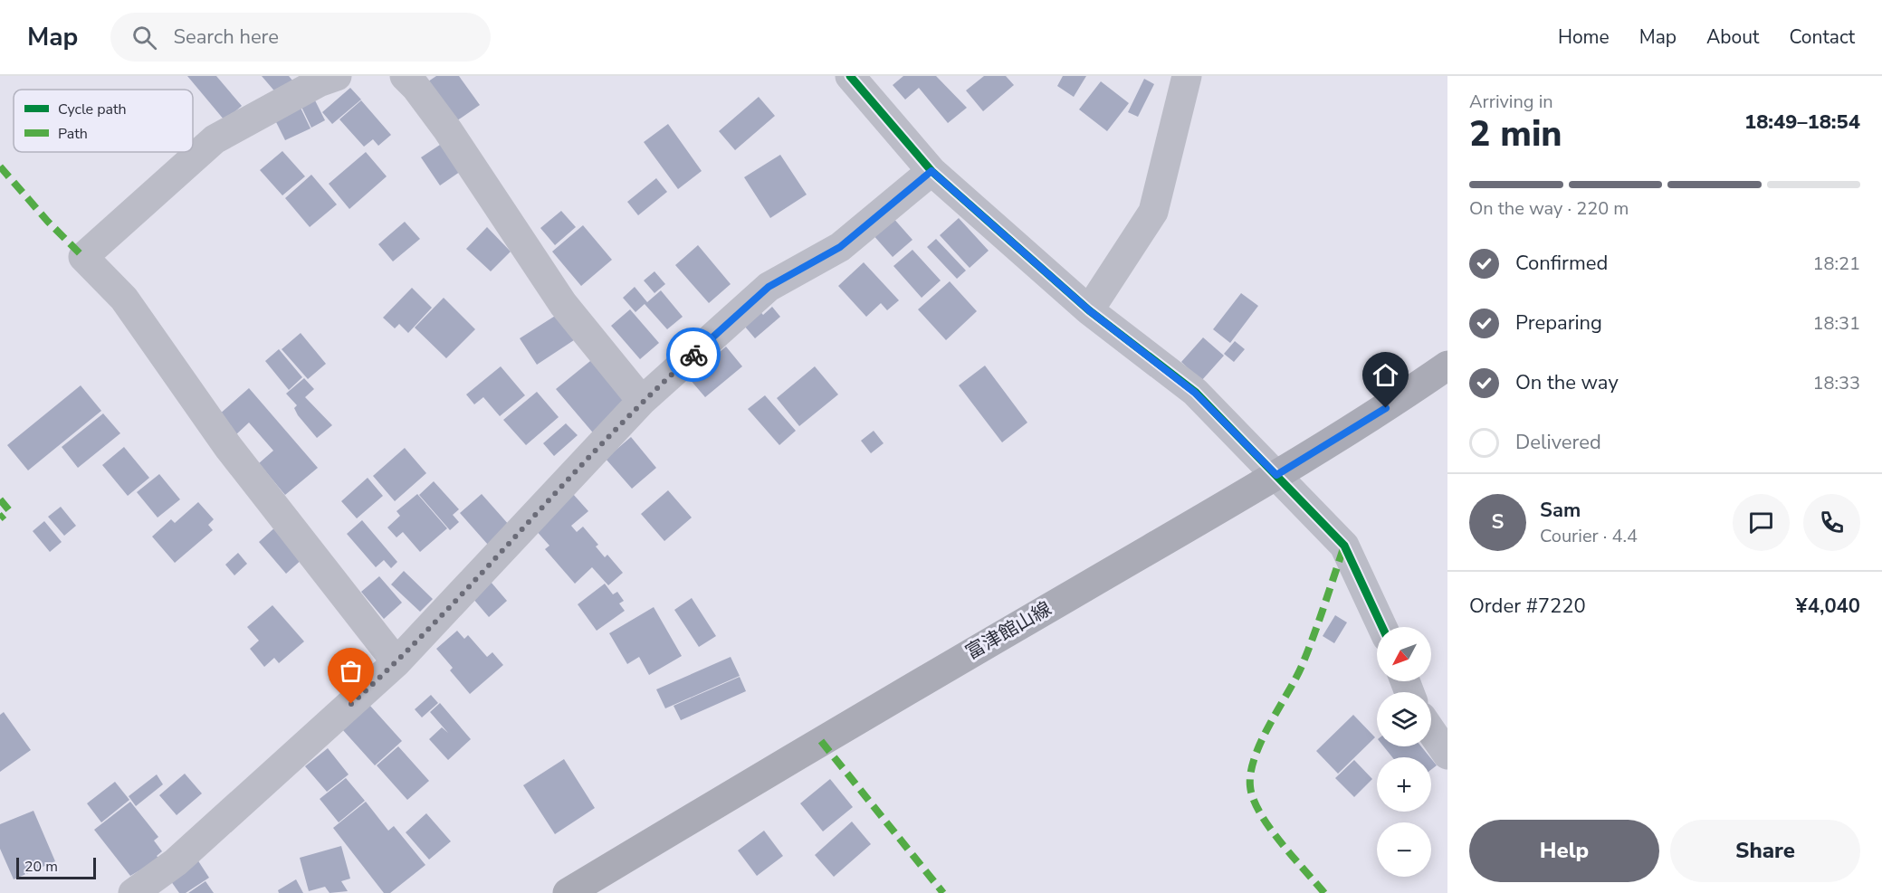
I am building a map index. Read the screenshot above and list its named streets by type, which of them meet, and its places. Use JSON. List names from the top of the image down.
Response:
{
  "streets": {
    "main road": ["富津館山線"]
  },
  "legend": ["Cycle path", "Path"],
  "scale_bar": "20 m",
  "north": "bottom left",
  "page": {
    "header": "Map",
    "search": "Search here",
    "nav": [
      "Home",
      "Map",
      "About",
      "Contact"
    ],
    "heading": ["2 min", "Arriving in", "18:49–18:54"],
    "panel": [
      "Sam",
      "Courier · 4.4",
      "Order #7220",
      "¥4,040"
    ],
    "bar": "On the way · 220 m",
    "list": [
      ["Confirmed", "18:21"],
      ["Preparing", "18:31"],
      ["On the way", "18:33"],
      "Delivered"
    ],
    "round": "S",
    "map_buttons": ["+", "−"],
    "buttons": ["Help", "Share"],
    "scale": "20 m"
  }
}
